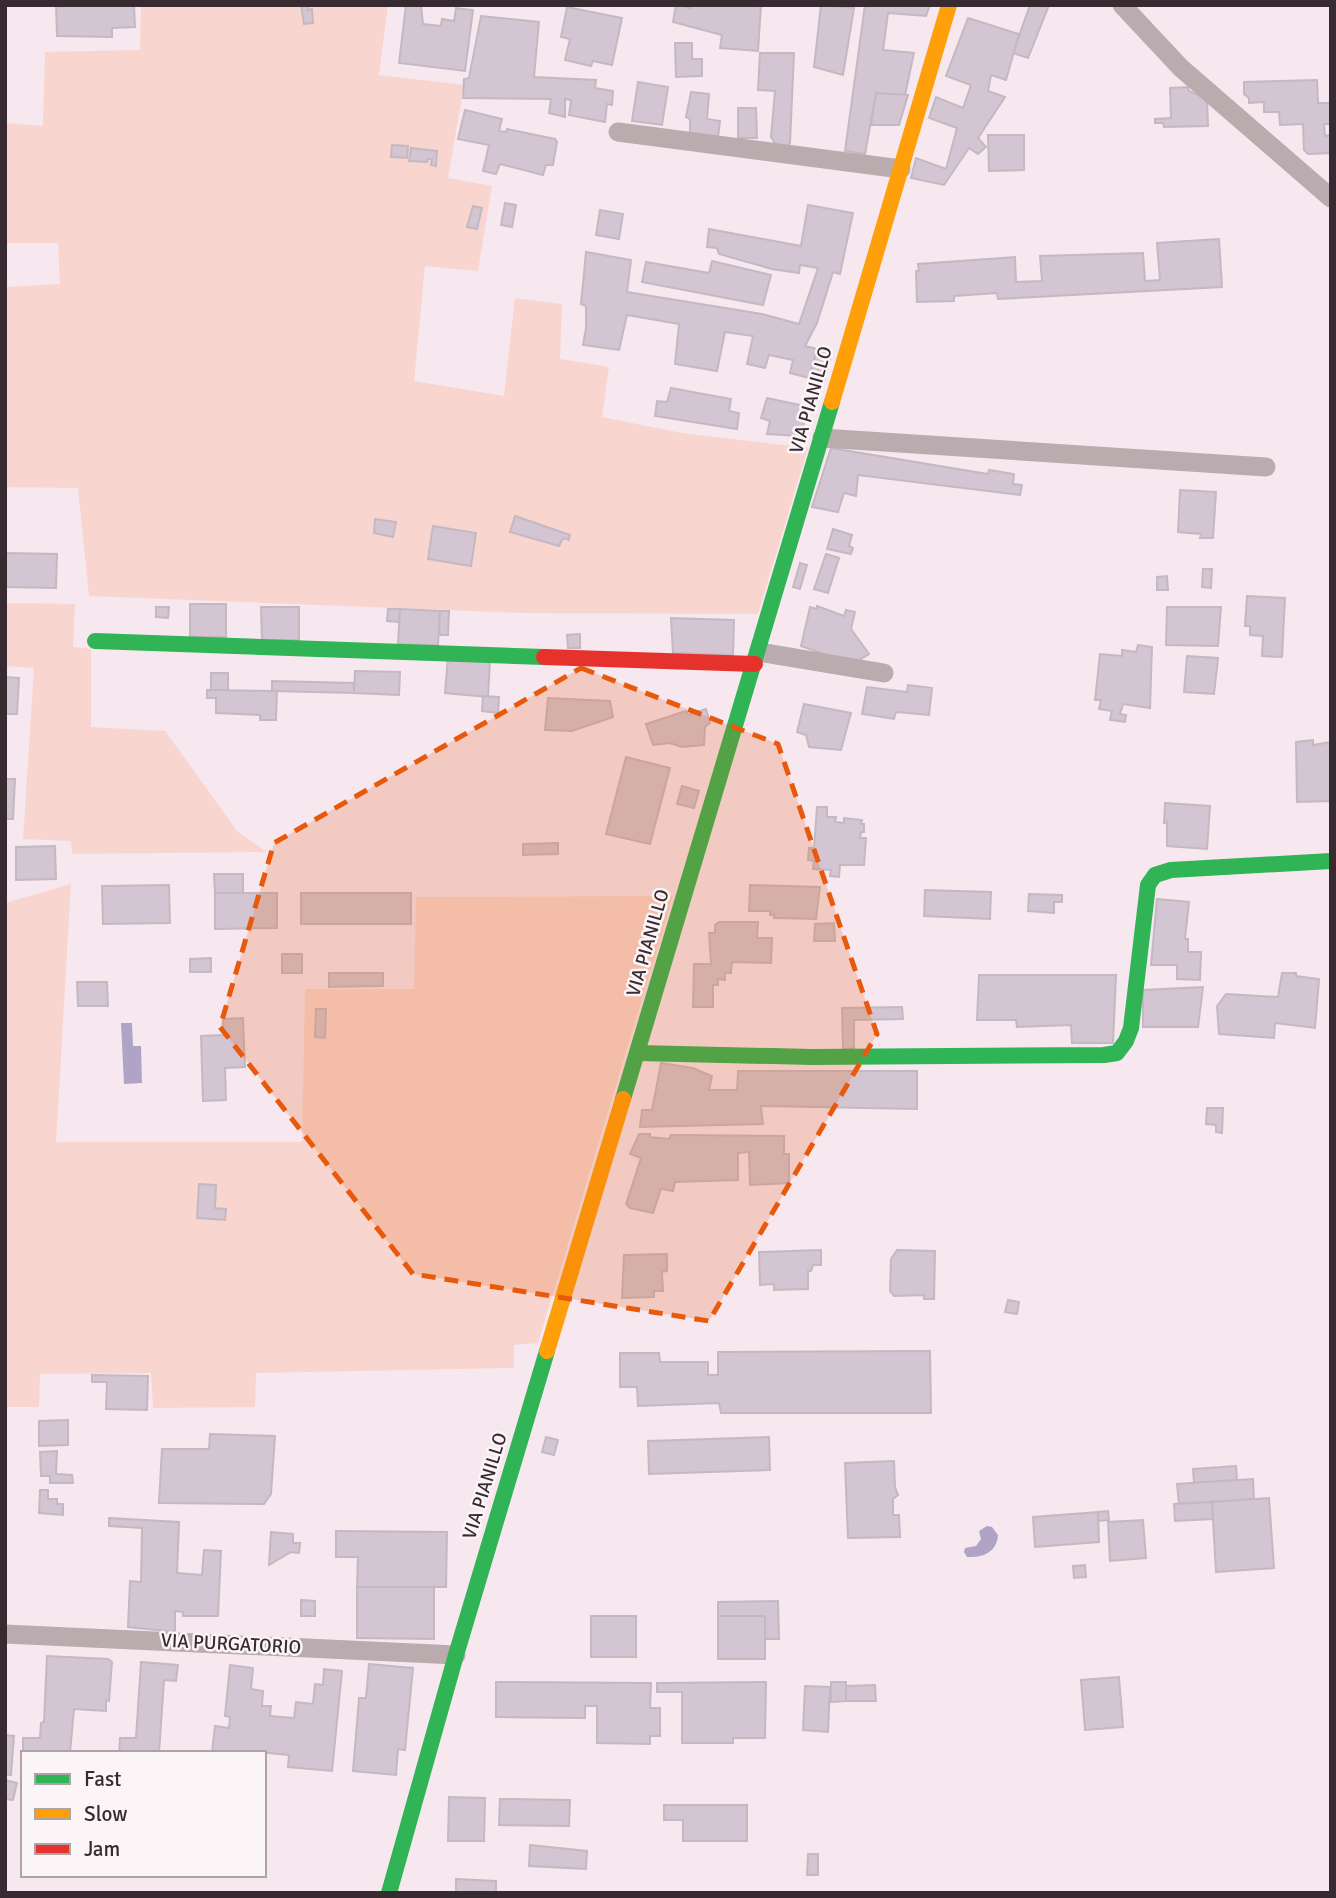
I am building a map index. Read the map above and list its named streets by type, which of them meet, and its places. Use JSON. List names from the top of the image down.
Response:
{
  "streets": {
    "street": ["VIA PIANILLO", "VIA PURGATORIO"]
  },
  "crossings": [
    ["VIA PIANILLO", "VIA PURGATORIO"]
  ],
  "legend": ["Fast", "Slow", "Jam"]
}
